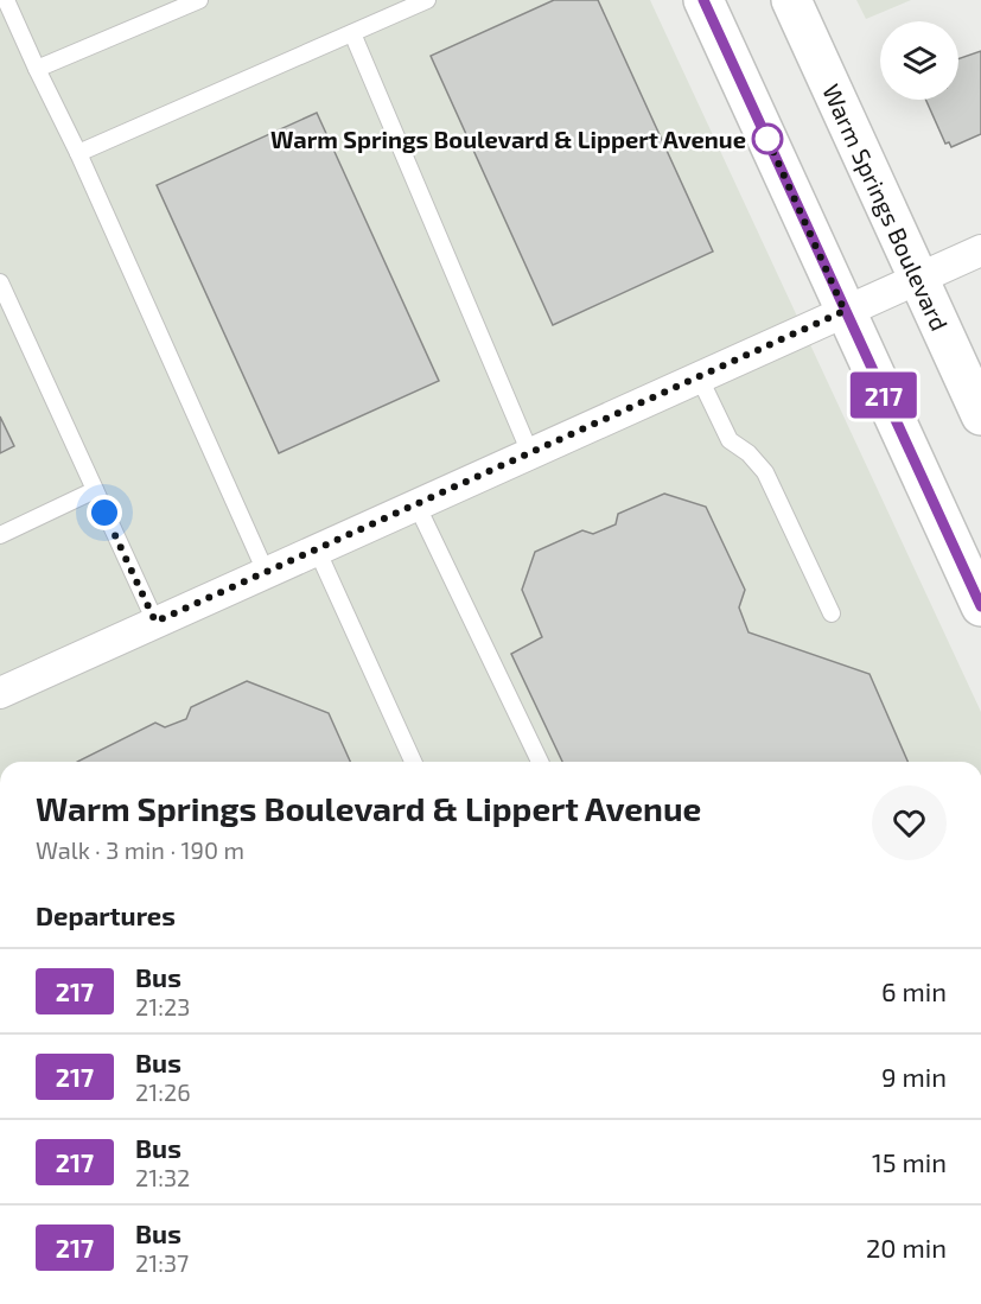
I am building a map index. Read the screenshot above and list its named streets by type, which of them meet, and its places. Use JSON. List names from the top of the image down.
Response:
{
  "streets": {
    "main road": ["Warm Springs Boulevard"]
  },
  "places": ["Warm Springs Boulevard & Lippert Avenue"],
  "lines": ["bus line 217"],
  "page": {
    "on_map": "217",
    "heading": [
      ["Warm Springs Boulevard & Lippert Avenue", "Walk · 3 min · 190 m"],
      "Departures"
    ],
    "list": [
      {
        "mark": "217",
        "name": "Bus",
        "note": "21:23",
        "value": "6 min"
      },
      {
        "mark": "217",
        "name": "Bus",
        "note": "21:26",
        "value": "9 min"
      },
      {
        "mark": "217",
        "name": "Bus",
        "note": "21:32",
        "value": "15 min"
      },
      {
        "mark": "217",
        "name": "Bus",
        "note": "21:37",
        "value": "20 min"
      }
    ]
  }
}
